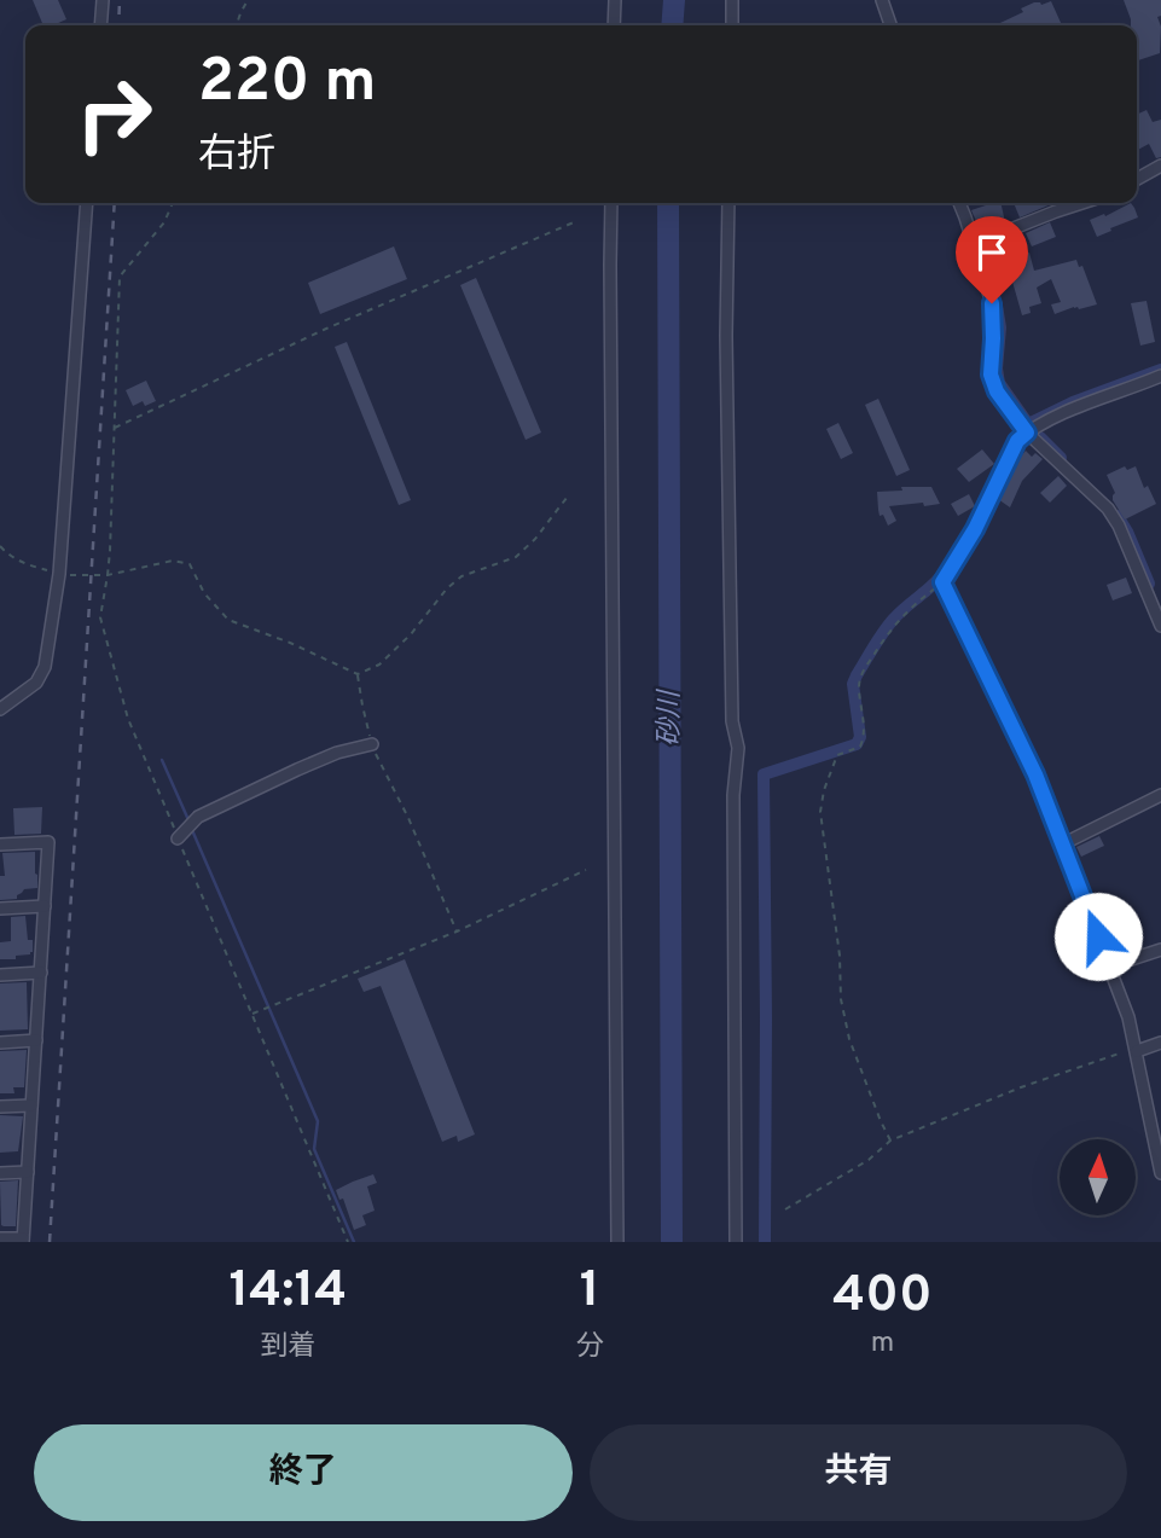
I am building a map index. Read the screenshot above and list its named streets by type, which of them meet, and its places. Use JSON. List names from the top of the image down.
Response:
{
  "water": ["砂川"],
  "north": "top",
  "page": {
    "turn": ["220 m", "右折"],
    "eta": [
      "14:14",
      "到着",
      "1",
      "分",
      "400",
      "m"
    ],
    "buttons": ["終了", "共有"]
  }
}
